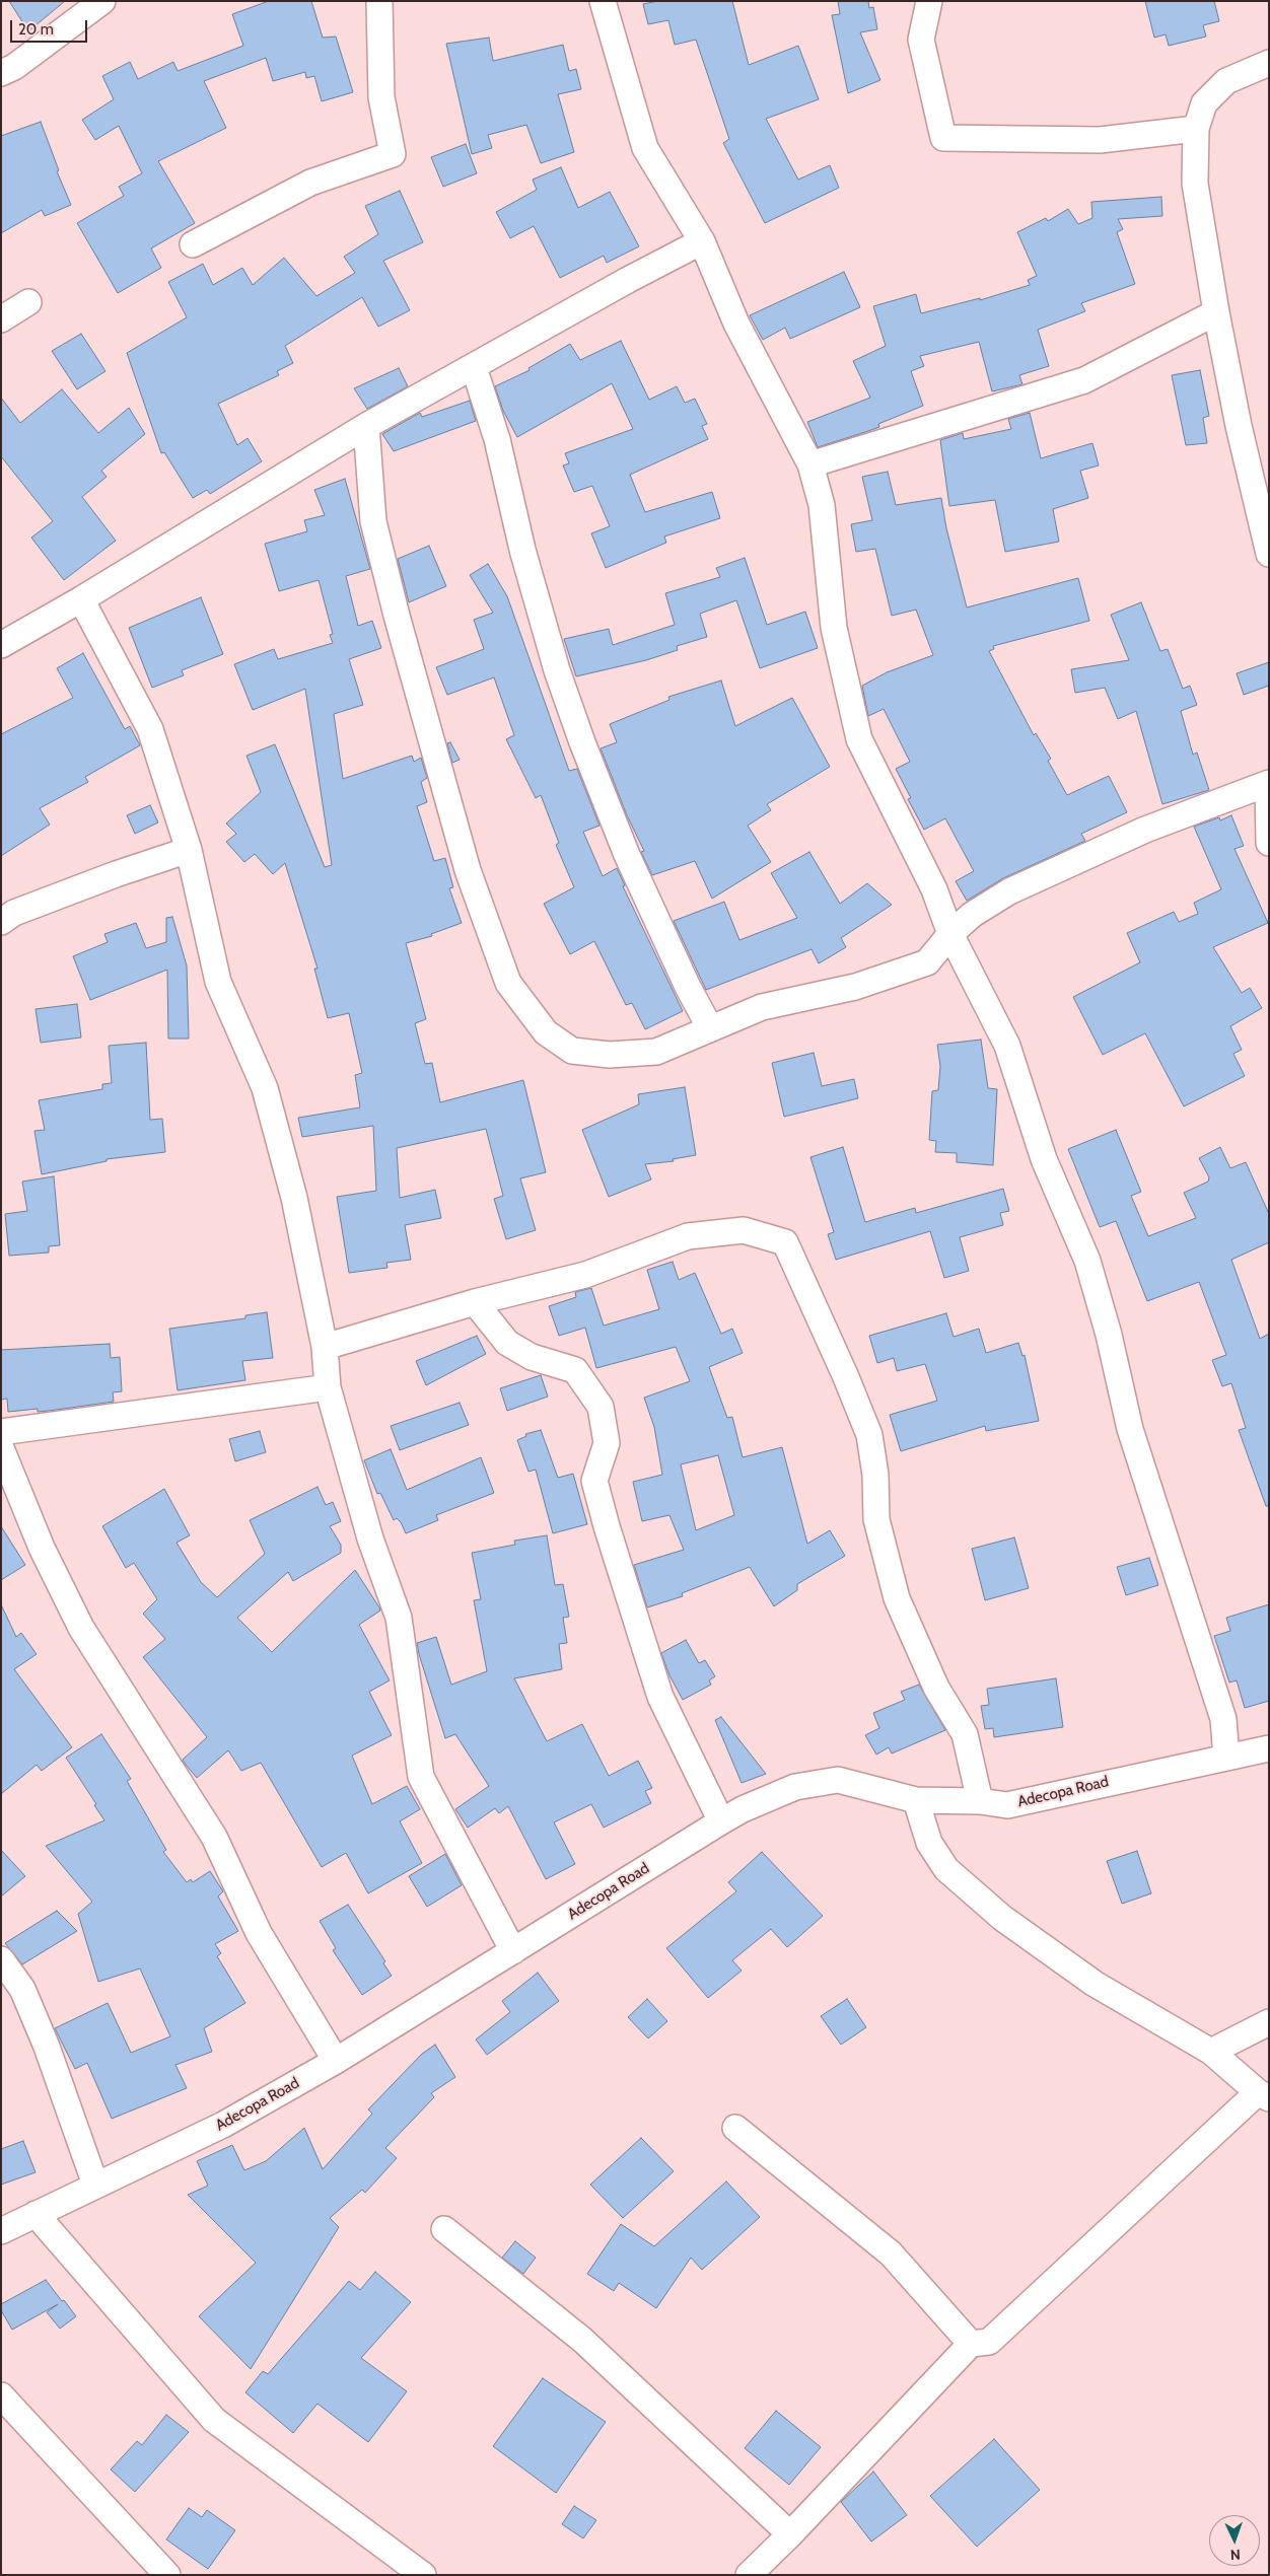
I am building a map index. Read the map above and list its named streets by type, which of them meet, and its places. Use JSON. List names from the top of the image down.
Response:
{
  "streets": {
    "street": ["Adecopa Road"]
  },
  "scale_bar": "20 m",
  "north": "bottom"
}
